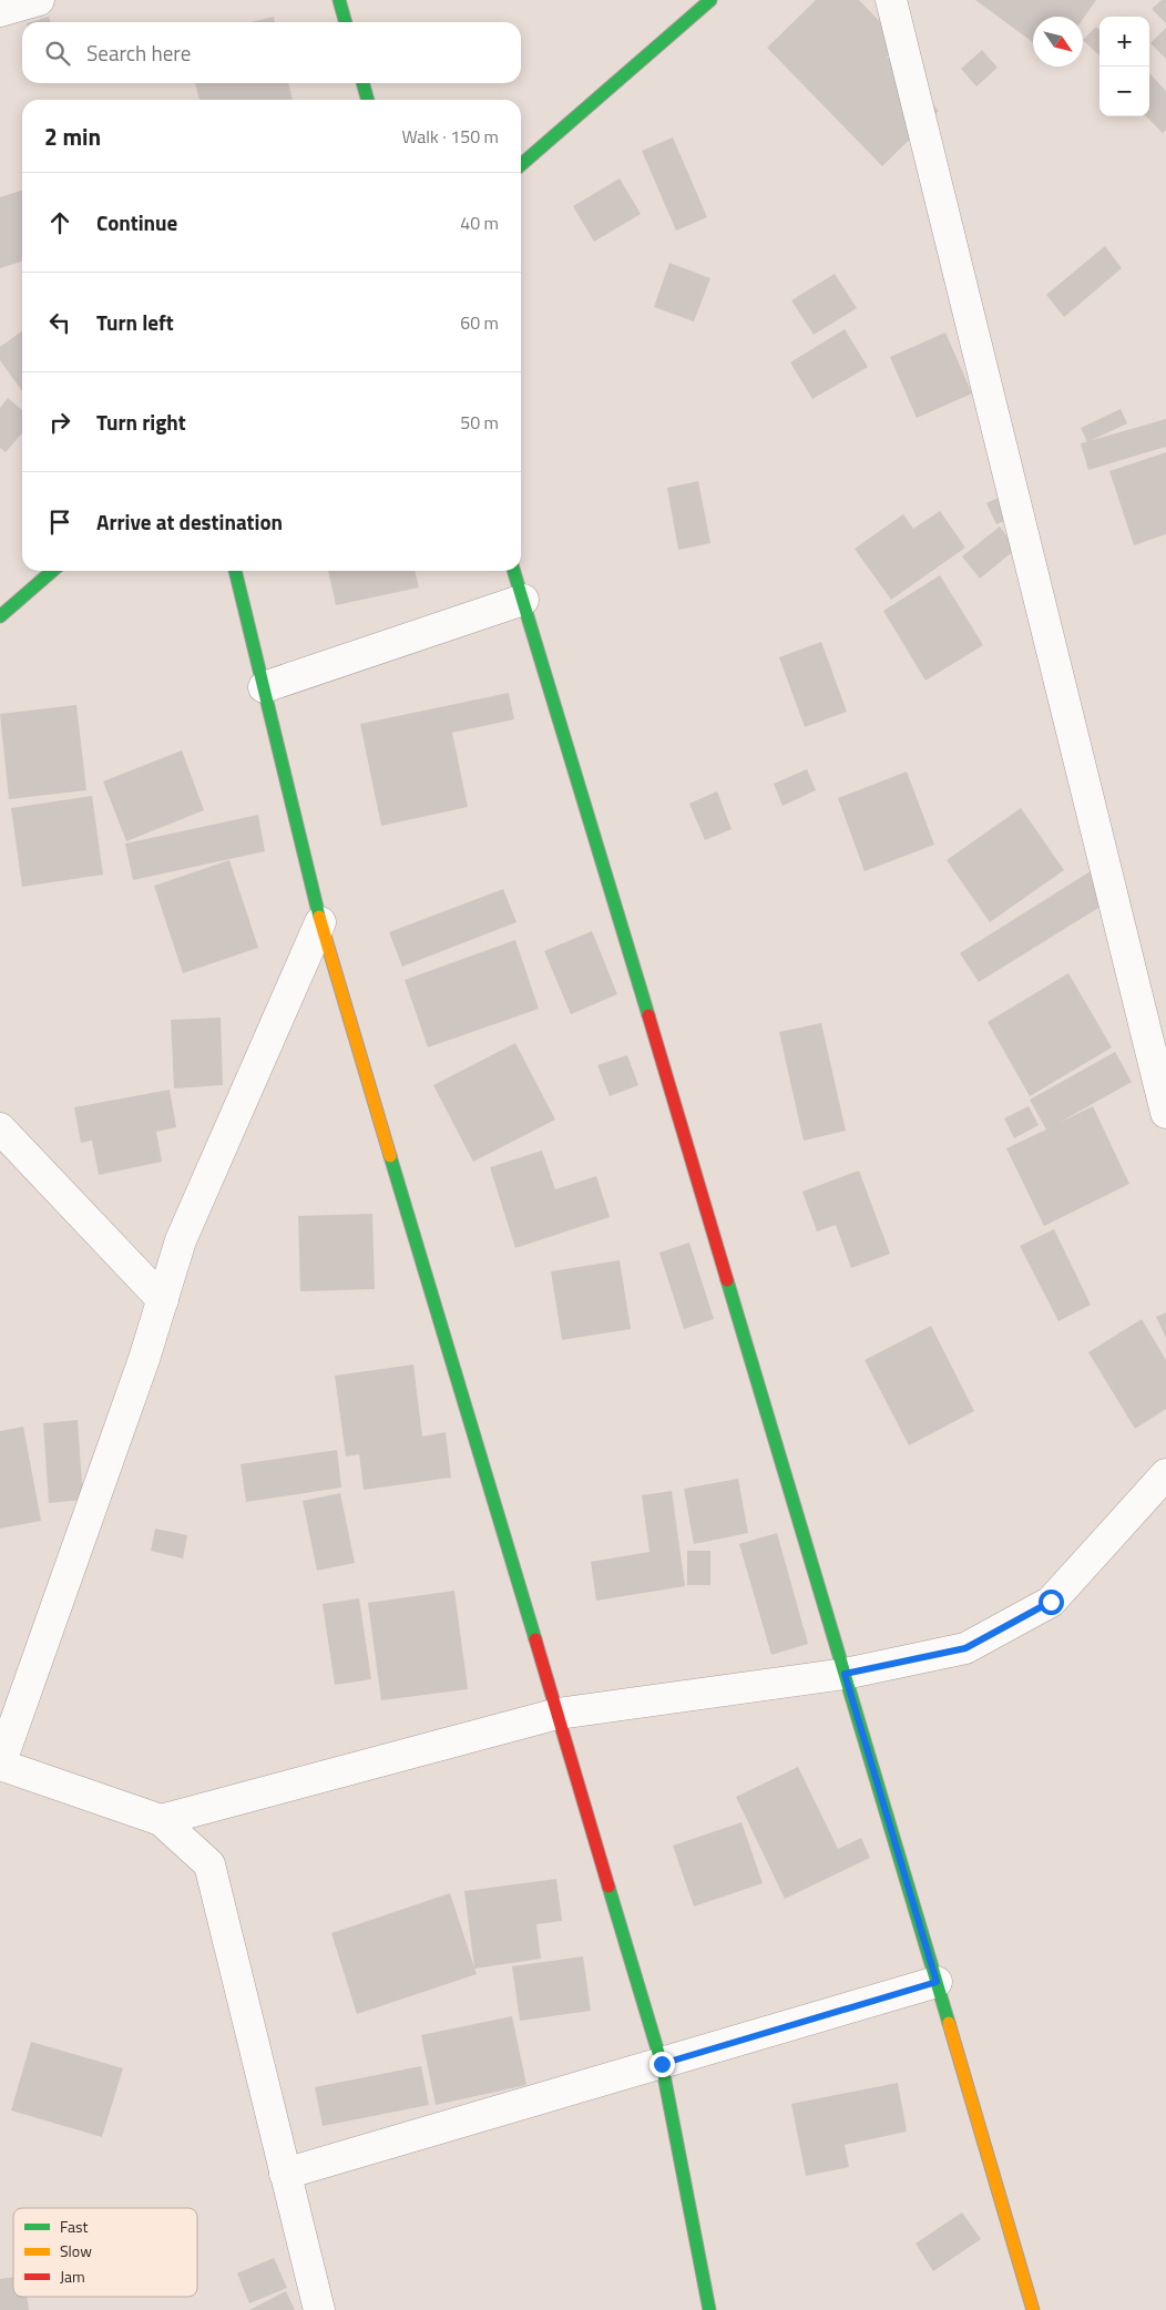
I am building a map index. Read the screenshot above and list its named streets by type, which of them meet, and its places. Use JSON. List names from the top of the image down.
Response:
{
  "legend": ["Fast", "Slow", "Jam"],
  "north": "bottom right",
  "page": {
    "map_buttons": ["+", "−"],
    "search": "Search here",
    "heading": ["2 min", "Walk · 150 m"],
    "list": [
      ["Continue", "40 m"],
      ["Turn left", "60 m"],
      ["Turn right", "50 m"],
      "Arrive at destination"
    ]
  }
}
